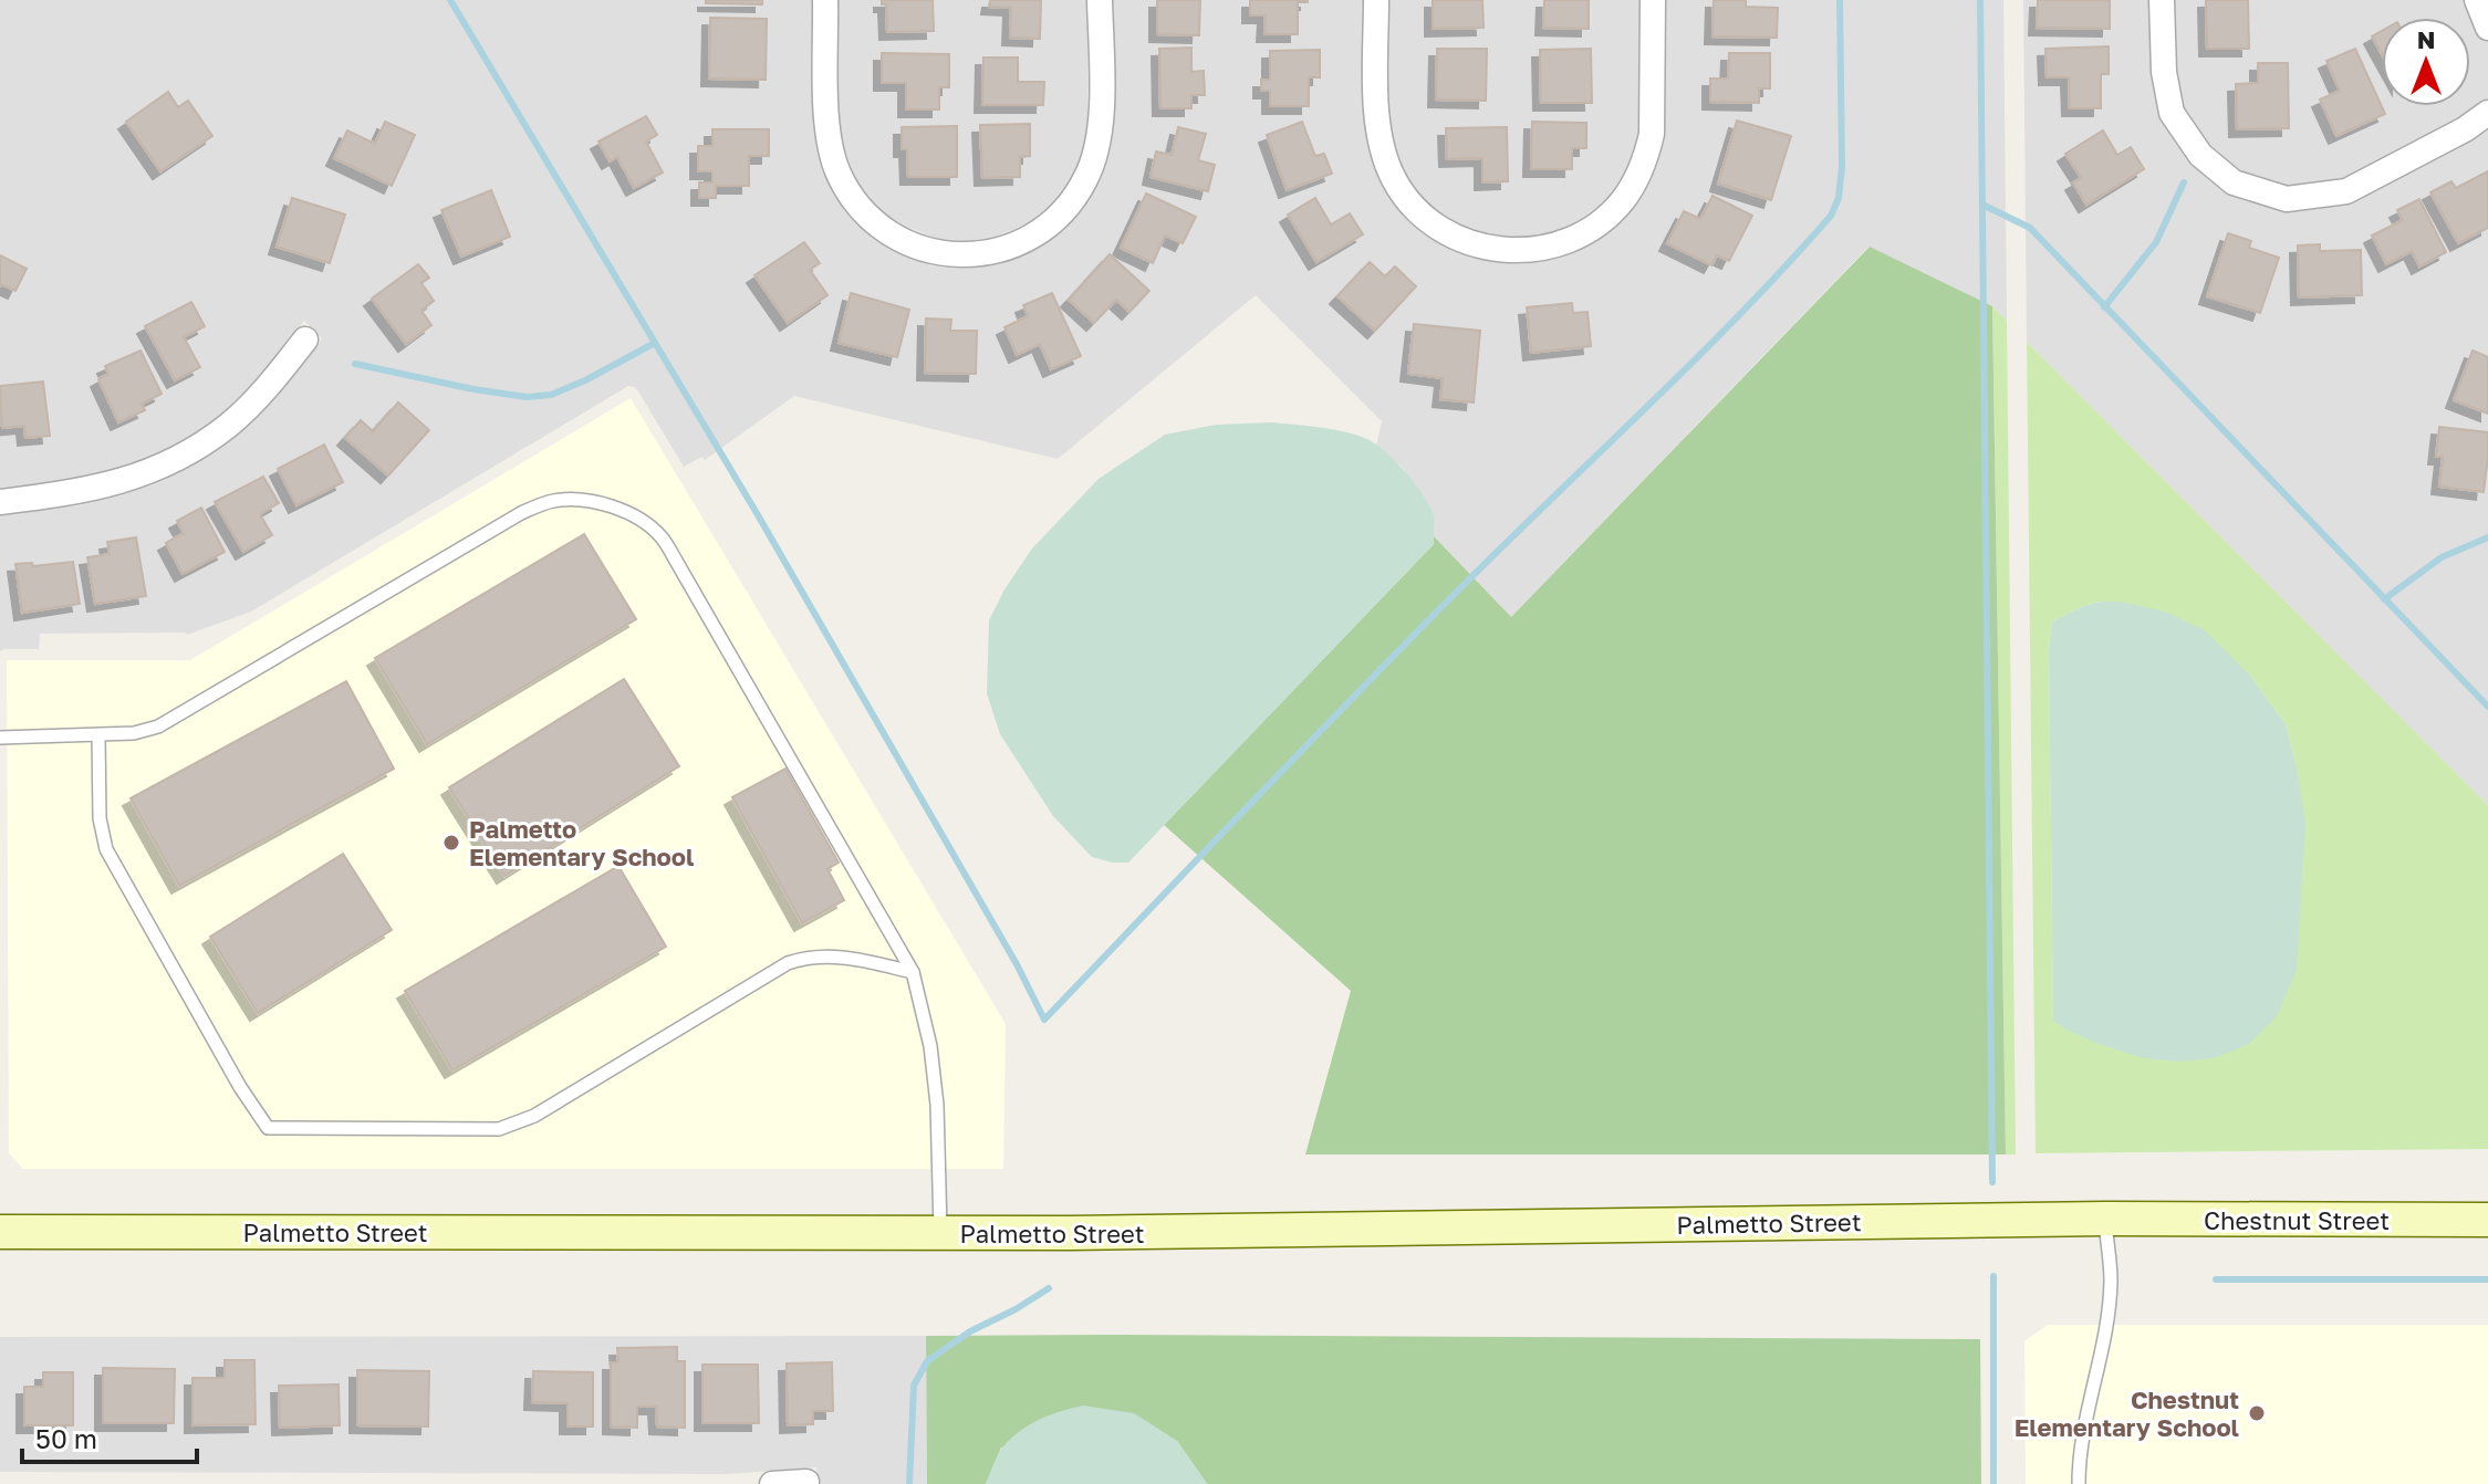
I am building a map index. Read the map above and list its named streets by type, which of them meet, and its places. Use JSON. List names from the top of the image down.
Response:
{
  "streets": {
    "main road": ["Chestnut Street", "Palmetto Street"]
  },
  "crossings": [
    ["Chestnut Street", "Palmetto Street"]
  ],
  "places": ["Palmetto Elementary School", "Chestnut Elementary School"],
  "scale_bar": "50 m",
  "north": "top"
}
